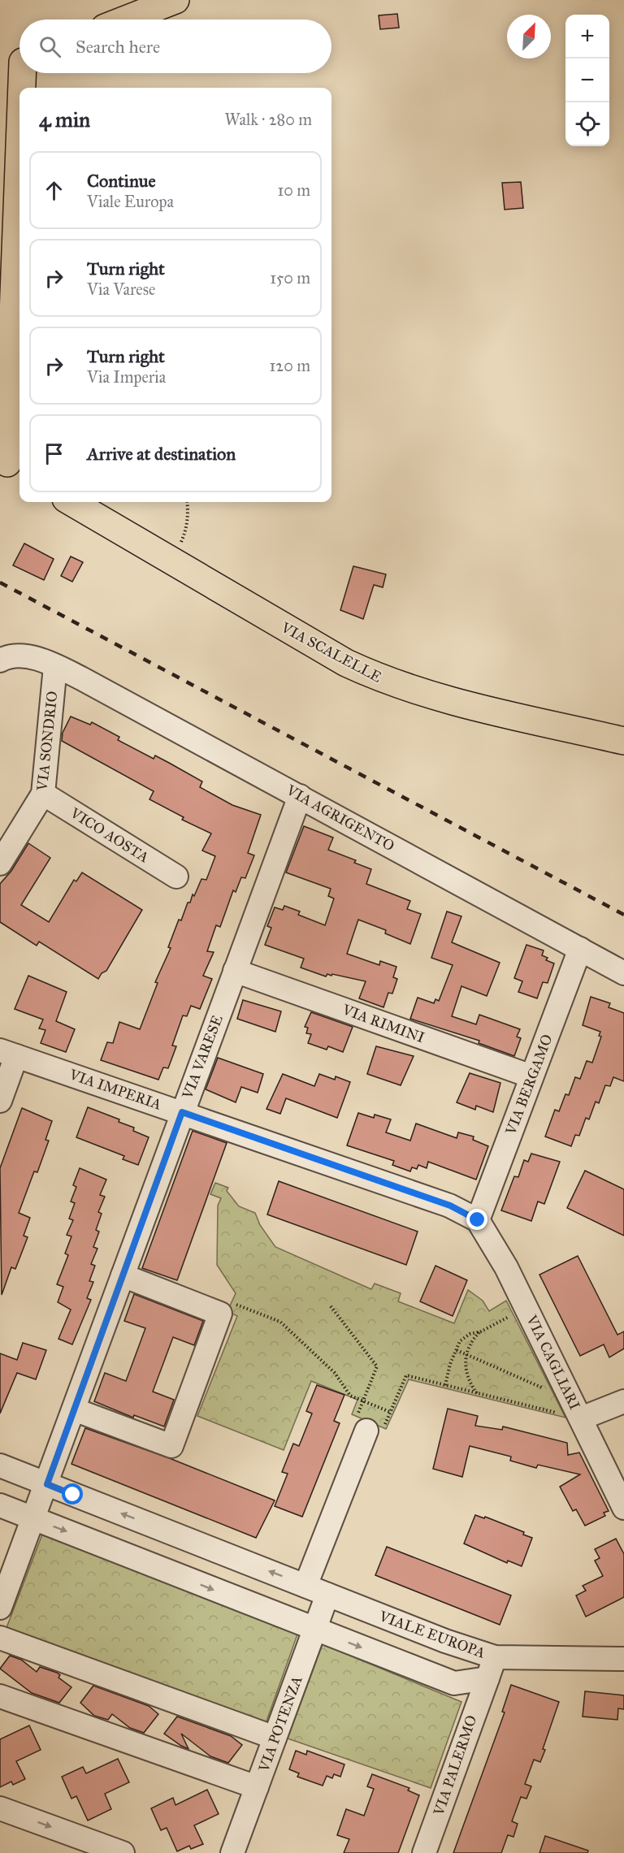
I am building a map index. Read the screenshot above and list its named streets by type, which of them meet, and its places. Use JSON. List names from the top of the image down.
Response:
{
  "streets": {
    "main road": ["VIA SCALELLE"],
    "street": [
      "VIA SONDRIO",
      "VIA AGRIGENTO",
      "VICO AOSTA",
      "VIA RIMINI",
      "VIA VARESE",
      "VIA BERGAMO",
      "VIA IMPERIA",
      "VIA CAGLIARI",
      "VIALE EUROPA",
      "VIA POTENZA",
      "VIA PALERMO"
    ]
  },
  "crossings": [
    ["VIA SONDRIO", "VIA AGRIGENTO"],
    ["VIA SONDRIO", "VICO AOSTA"],
    ["VIA AGRIGENTO", "VIA VARESE"],
    ["VIA AGRIGENTO", "VIA BERGAMO"],
    ["VIA RIMINI", "VIA VARESE"],
    ["VIA RIMINI", "VIA BERGAMO"],
    ["VIA VARESE", "VIA IMPERIA"],
    ["VIA VARESE", "VIALE EUROPA"],
    ["VIA BERGAMO", "VIA IMPERIA"],
    ["VIA BERGAMO", "VIA CAGLIARI"],
    ["VIA IMPERIA", "VIA CAGLIARI"],
    ["VIALE EUROPA", "VIA POTENZA"],
    ["VIALE EUROPA", "VIA PALERMO"]
  ],
  "north": "top right",
  "page": {
    "map_buttons": ["+", "−"],
    "search": "Search here",
    "heading": ["4 min", "Walk · 280 m"],
    "list": [
      ["Continue", "Viale Europa", "10 m"],
      ["Turn right", "Via Varese", "150 m"],
      ["Turn right", "Via Imperia", "120 m"],
      "Arrive at destination"
    ]
  }
}
